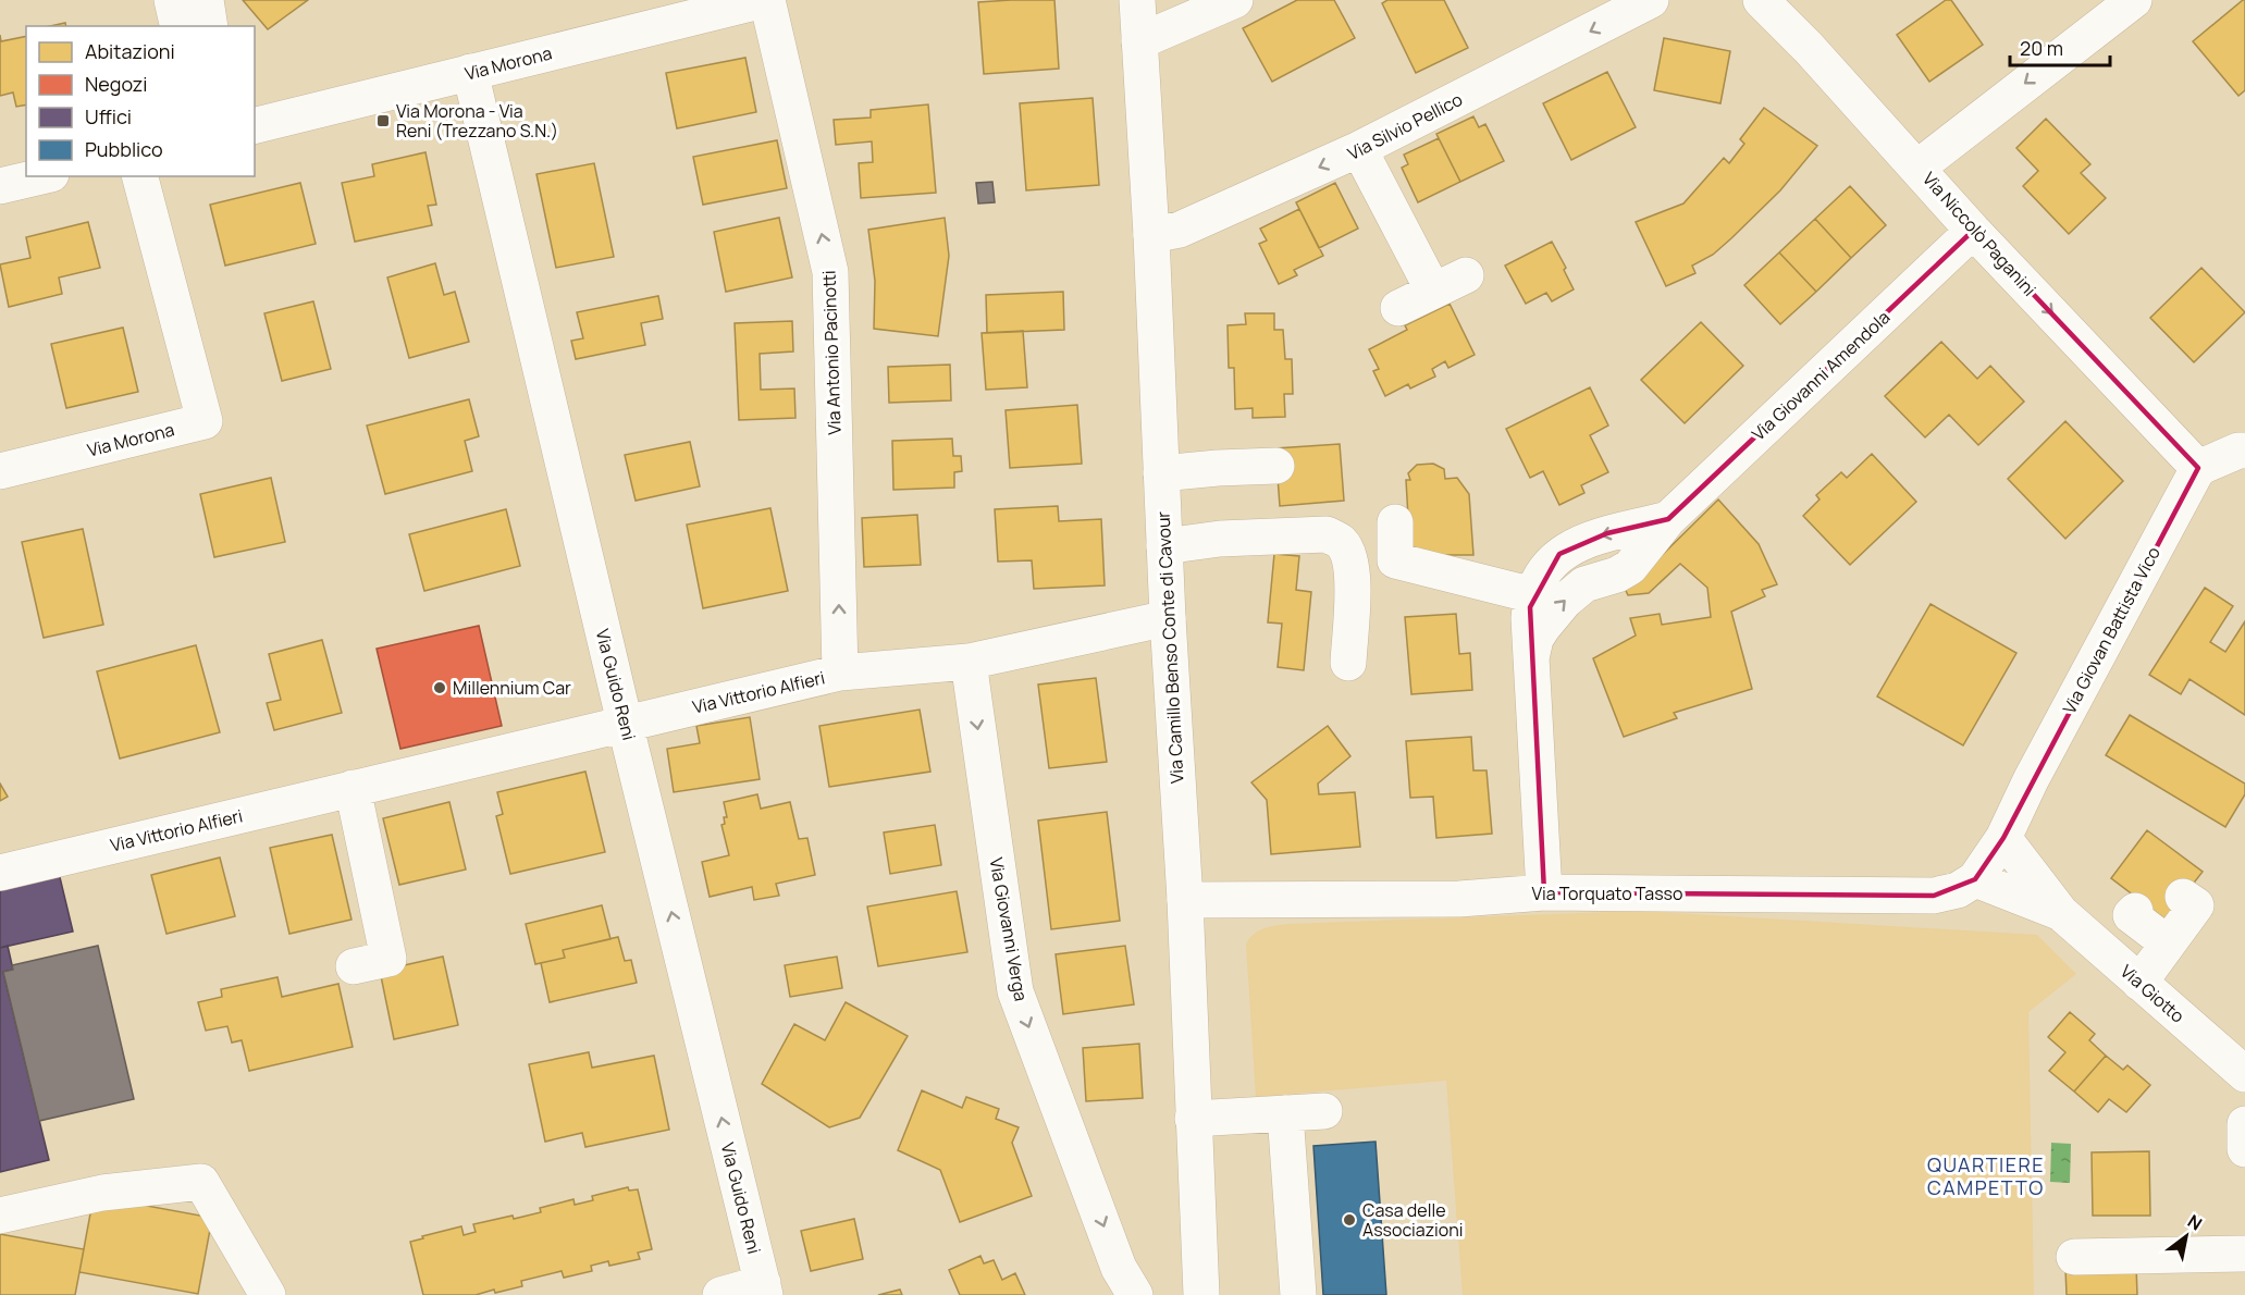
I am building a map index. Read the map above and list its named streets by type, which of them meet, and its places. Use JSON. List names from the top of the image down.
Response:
{
  "streets": {
    "street": [
      "Via Morona",
      "Via Silvio Pellico",
      "Via Niccolò Paganini",
      "Via Antonio Pacinotti",
      "Via Giovanni Amendola",
      "Via Giovan Battista Vico",
      "Via Camillo Benso Conte di Cavour",
      "Via Guido Reni",
      "Via Vittorio Alfieri",
      "Via Torquato Tasso",
      "Via Giovanni Verga",
      "Via Giotto"
    ]
  },
  "crossings": [
    ["Via Morona", "Via Antonio Pacinotti"],
    ["Via Morona", "Via Guido Reni"],
    ["Via Silvio Pellico", "Via Camillo Benso Conte di Cavour"],
    ["Via Niccolò Paganini", "Via Giovanni Amendola"],
    ["Via Niccolò Paganini", "Via Giovan Battista Vico"],
    ["Via Antonio Pacinotti", "Via Vittorio Alfieri"],
    ["Via Giovanni Amendola", "Via Torquato Tasso"],
    ["Via Giovan Battista Vico", "Via Giotto"],
    ["Via Camillo Benso Conte di Cavour", "Via Vittorio Alfieri"],
    ["Via Camillo Benso Conte di Cavour", "Via Torquato Tasso"],
    ["Via Guido Reni", "Via Vittorio Alfieri"],
    ["Via Vittorio Alfieri", "Via Giovanni Verga"],
    ["Via Torquato Tasso", "Via Giotto"]
  ],
  "one_way": [
    "Via Niccolò Paganini",
    "Via Antonio Pacinotti",
    "Via Guido Reni",
    "Via Giovanni Verga"
  ],
  "districts": ["QUARTIERE CAMPETTO"],
  "places": {
    "transit": ["Via Morona - Via Reni (Trezzano S.N.)"],
    "other": ["Millennium Car", "Casa delle Associazioni"]
  },
  "legend": [
    "Abitazioni",
    "Negozi",
    "Uffici",
    "Pubblico"
  ],
  "scale_bar": "20 m",
  "north": "top right"
}
